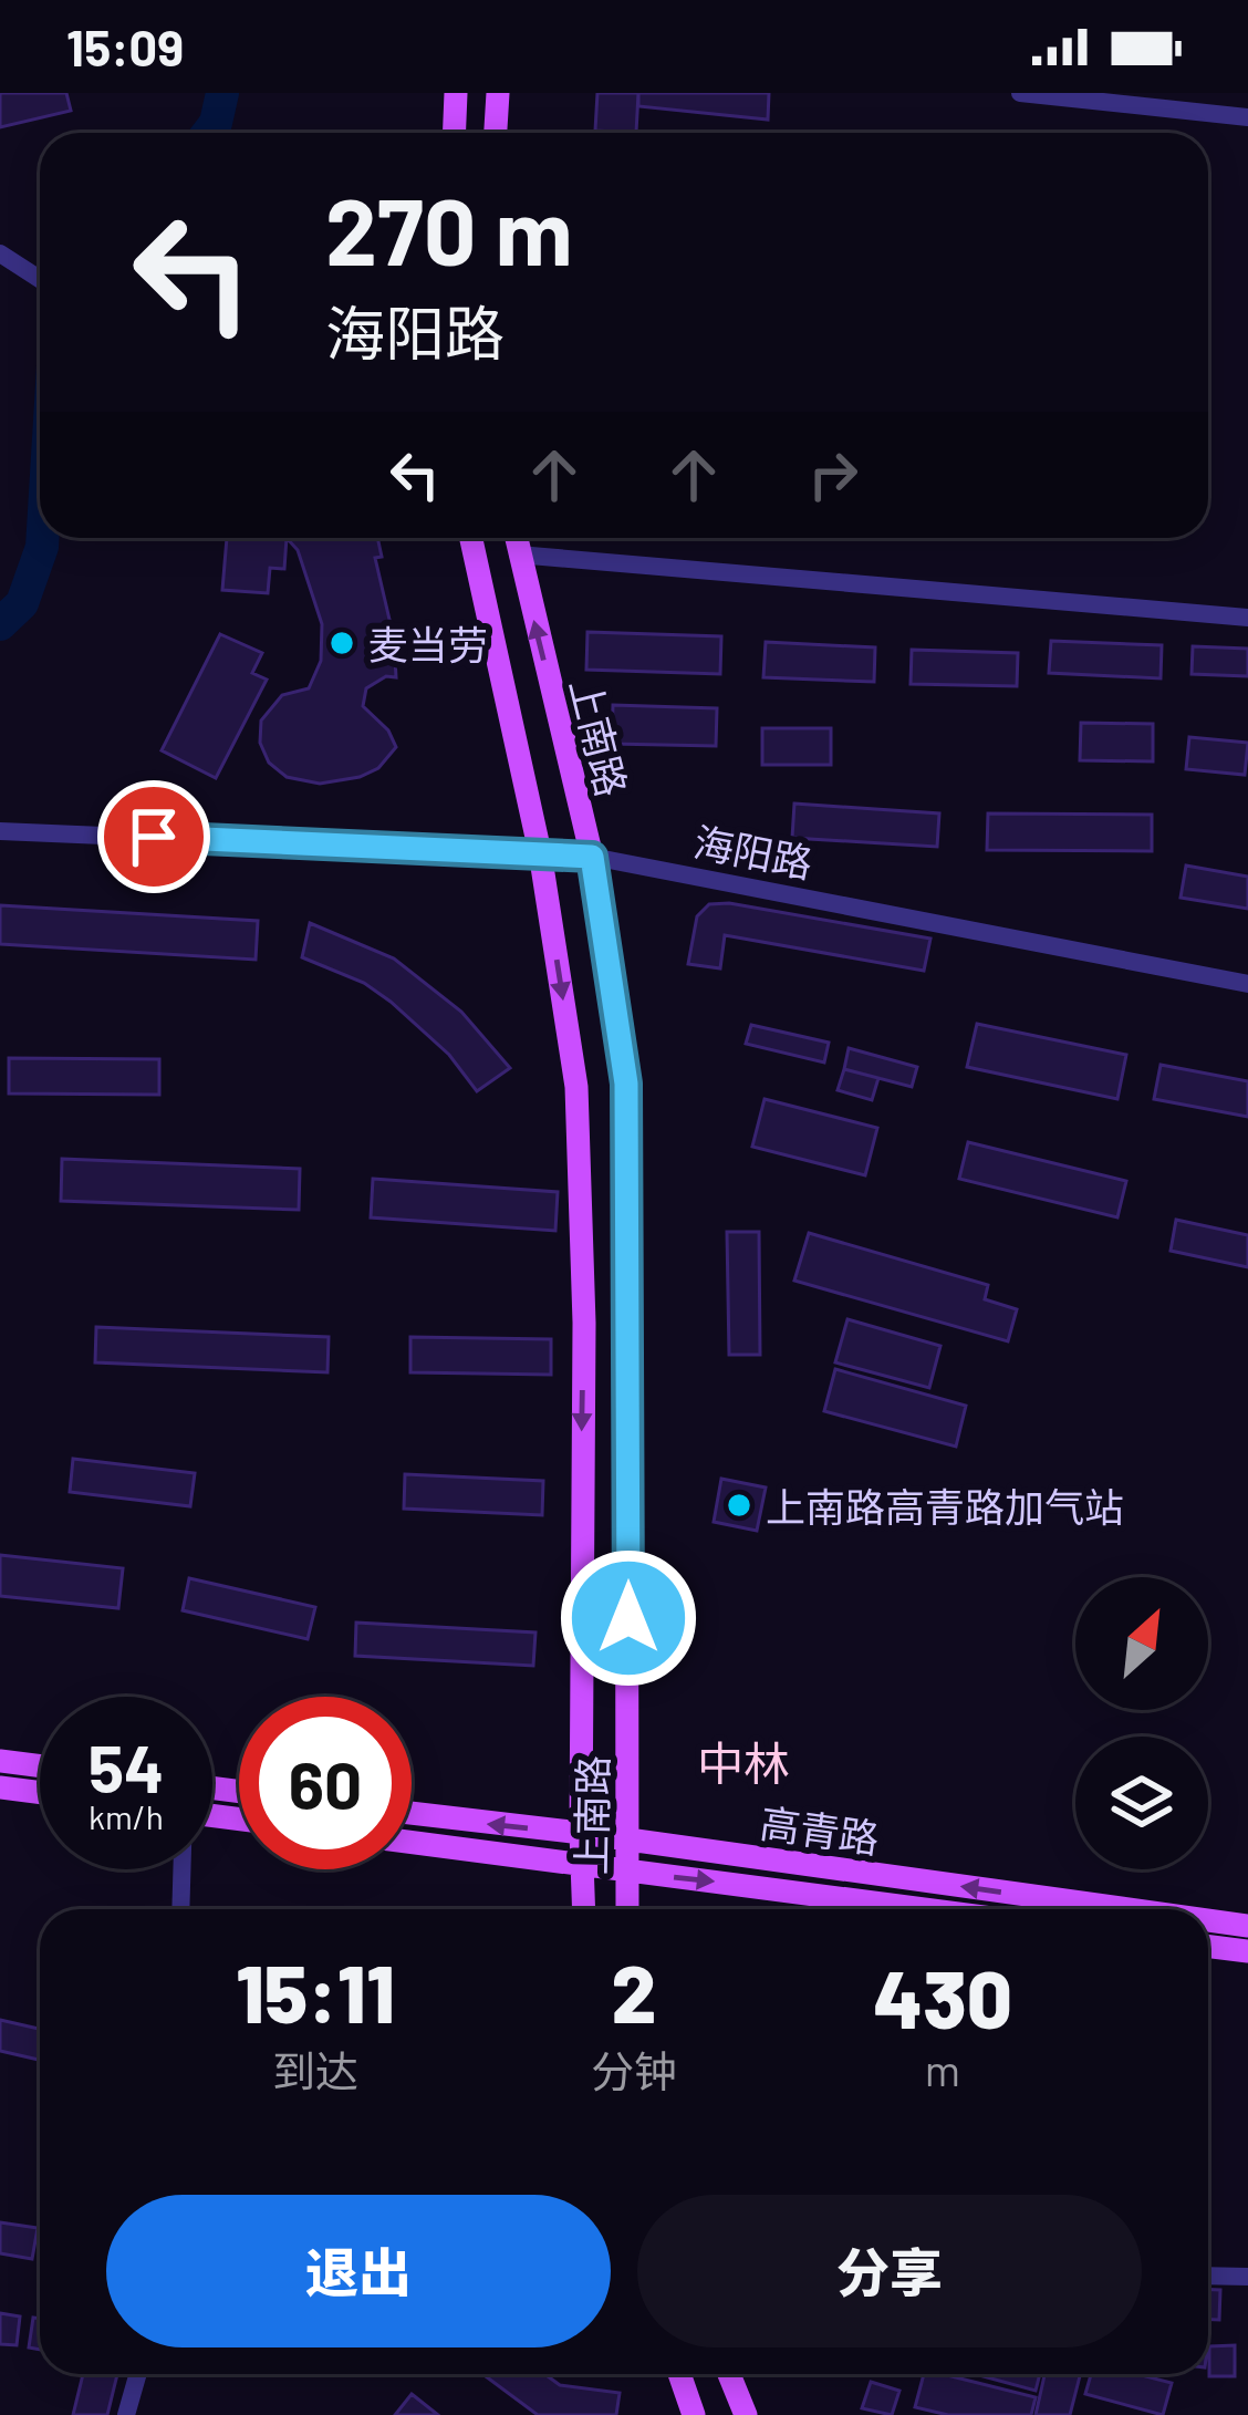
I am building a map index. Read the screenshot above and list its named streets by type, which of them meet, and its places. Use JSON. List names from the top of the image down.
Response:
{
  "streets": {
    "main road": ["上南路", "高青路"],
    "street": ["海阳路"]
  },
  "crossings": [
    ["上南路", "海阳路"],
    ["上南路", "高青路"]
  ],
  "districts": ["中林"],
  "places": ["麦当劳", "上南路高青路加气站"],
  "north": "top right",
  "page": {
    "status": "15:09",
    "turn": ["270 m", "海阳路"],
    "speed": "54 km/h",
    "limit": "60",
    "eta": [
      "15:11",
      "到达",
      "2",
      "分钟",
      "430",
      "m"
    ],
    "buttons": ["退出", "分享"]
  }
}
